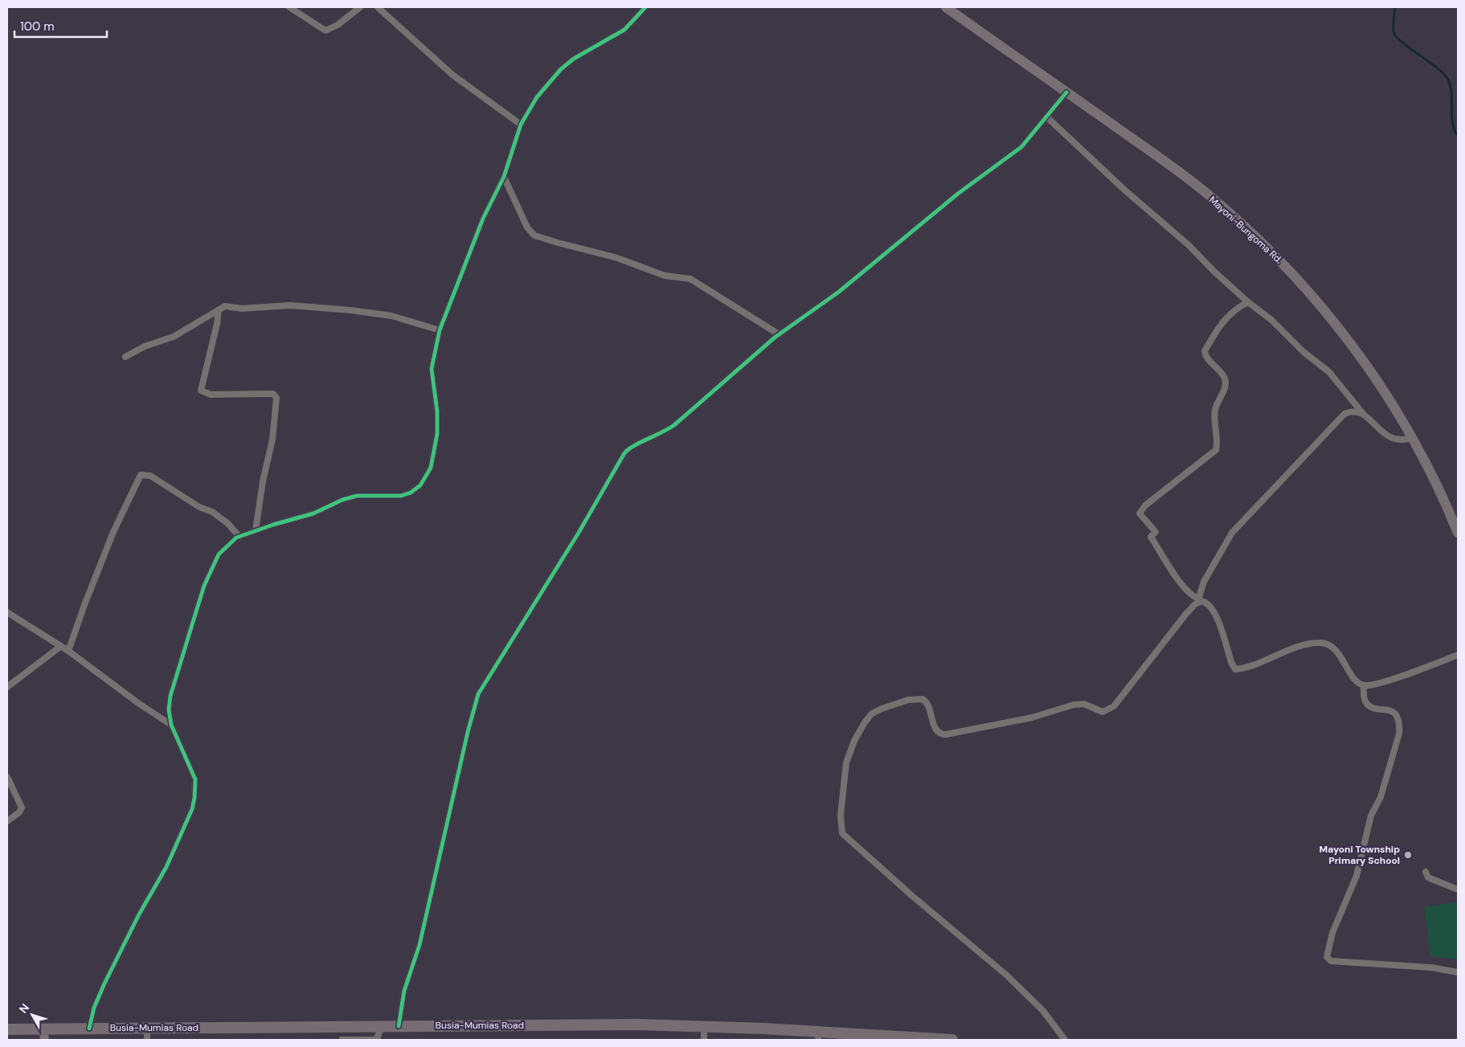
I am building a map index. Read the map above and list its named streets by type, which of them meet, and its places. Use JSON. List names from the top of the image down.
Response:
{
  "streets": {
    "highway": ["Busia-Mumias Road"],
    "main road": ["Mayoni-Bungoma Rd."]
  },
  "places": ["Mayoni Township Primary School"],
  "scale_bar": "100 m",
  "north": "top left"
}
